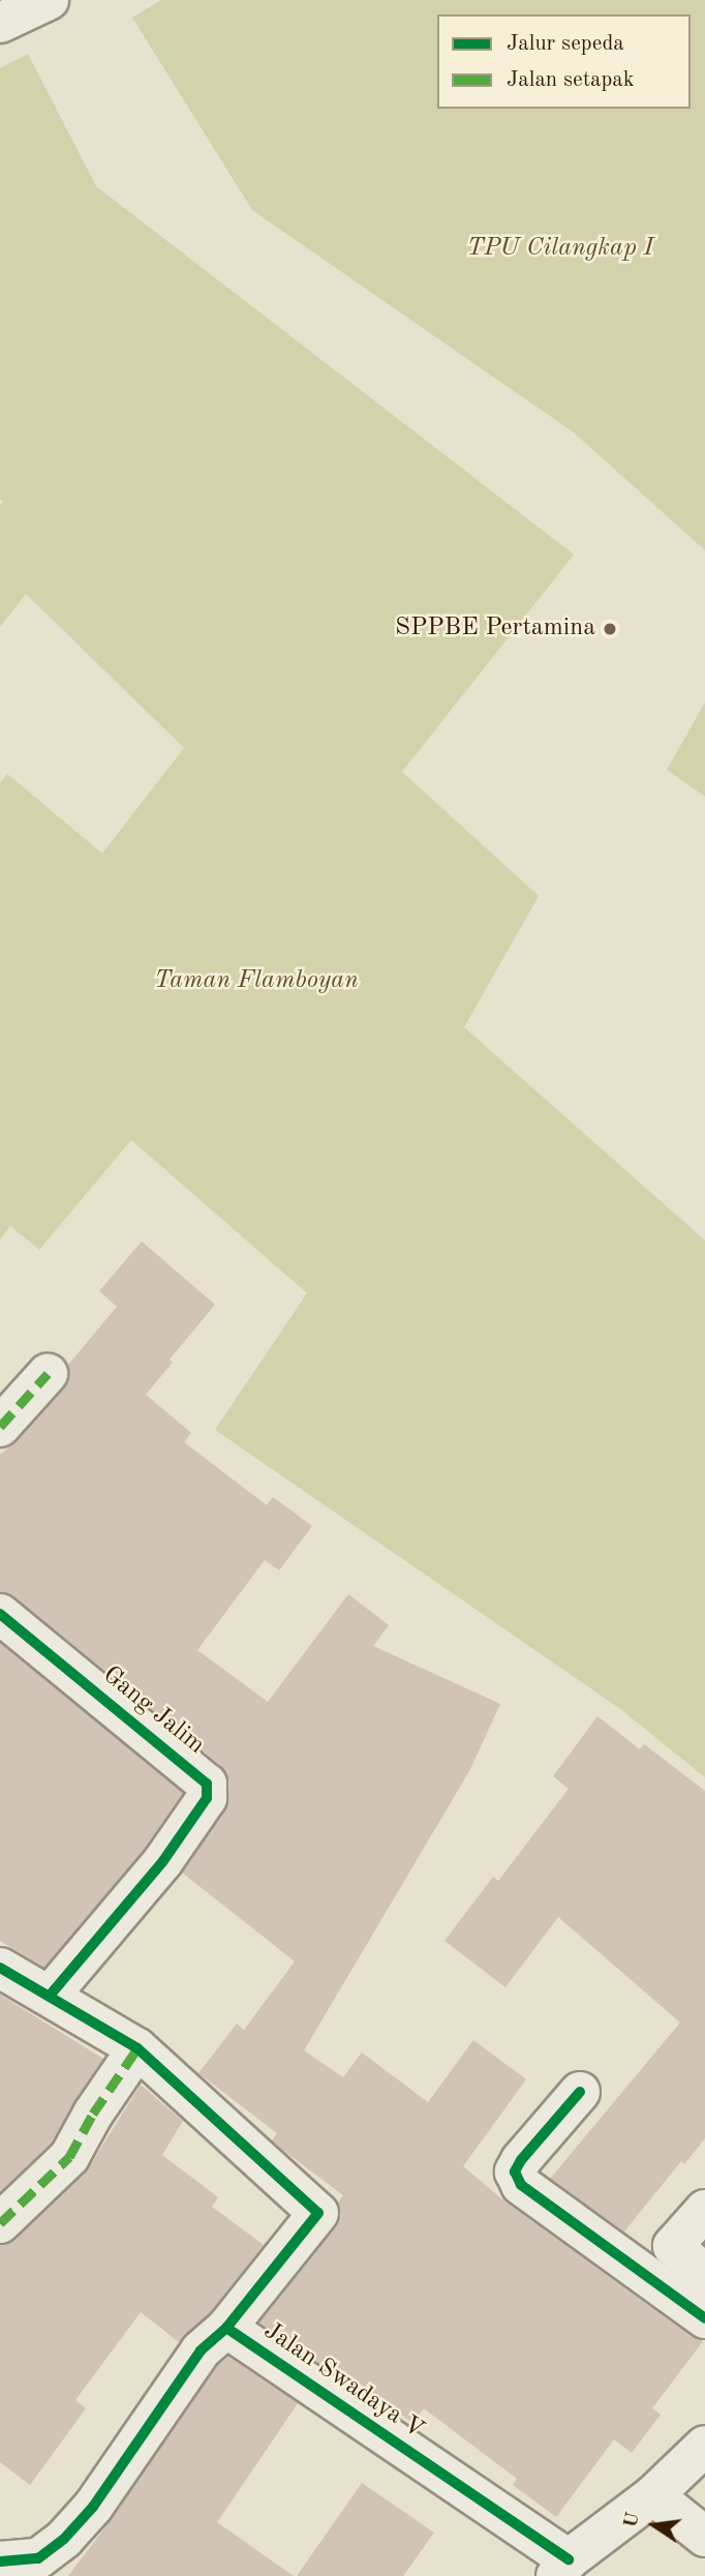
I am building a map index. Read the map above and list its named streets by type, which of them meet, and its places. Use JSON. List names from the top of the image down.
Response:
{
  "streets": {
    "street": ["Gang Jalim", "Jalan Swadaya V"]
  },
  "crossings": [
    ["Gang Jalim", "Jalan Swadaya V"]
  ],
  "parks": ["TPU Cilangkap I", "Taman Flamboyan"],
  "places": ["SPPBE Pertamina"],
  "legend": ["Jalur sepeda", "Jalan setapak"],
  "north": "left"
}
